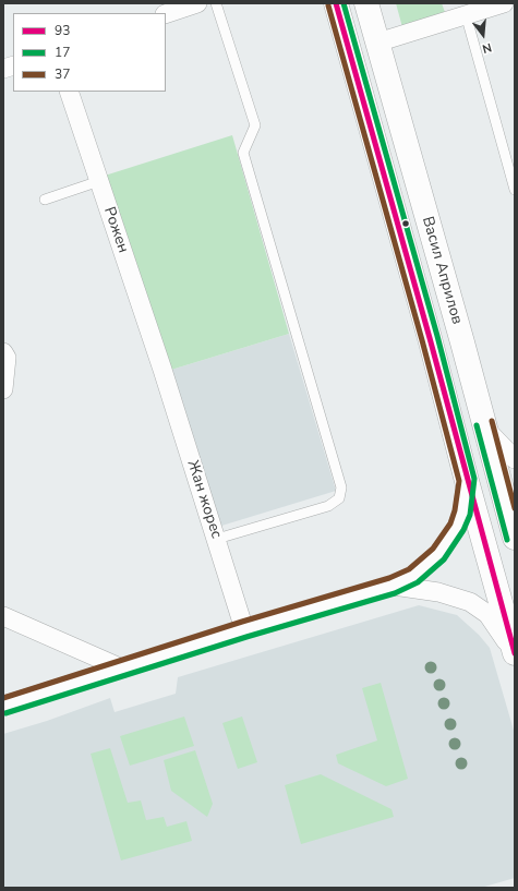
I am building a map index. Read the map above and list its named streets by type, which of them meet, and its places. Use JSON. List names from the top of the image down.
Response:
{
  "streets": {
    "main road": ["Васил Априлов"],
    "street": ["Рожен", "Жан жорес"]
  },
  "crossings": [
    ["Рожен", "Жан жорес"]
  ],
  "lines": ["transit line 93", "transit line 17", "transit line 37"],
  "legend": ["93", "17", "37"],
  "north": "bottom"
}
